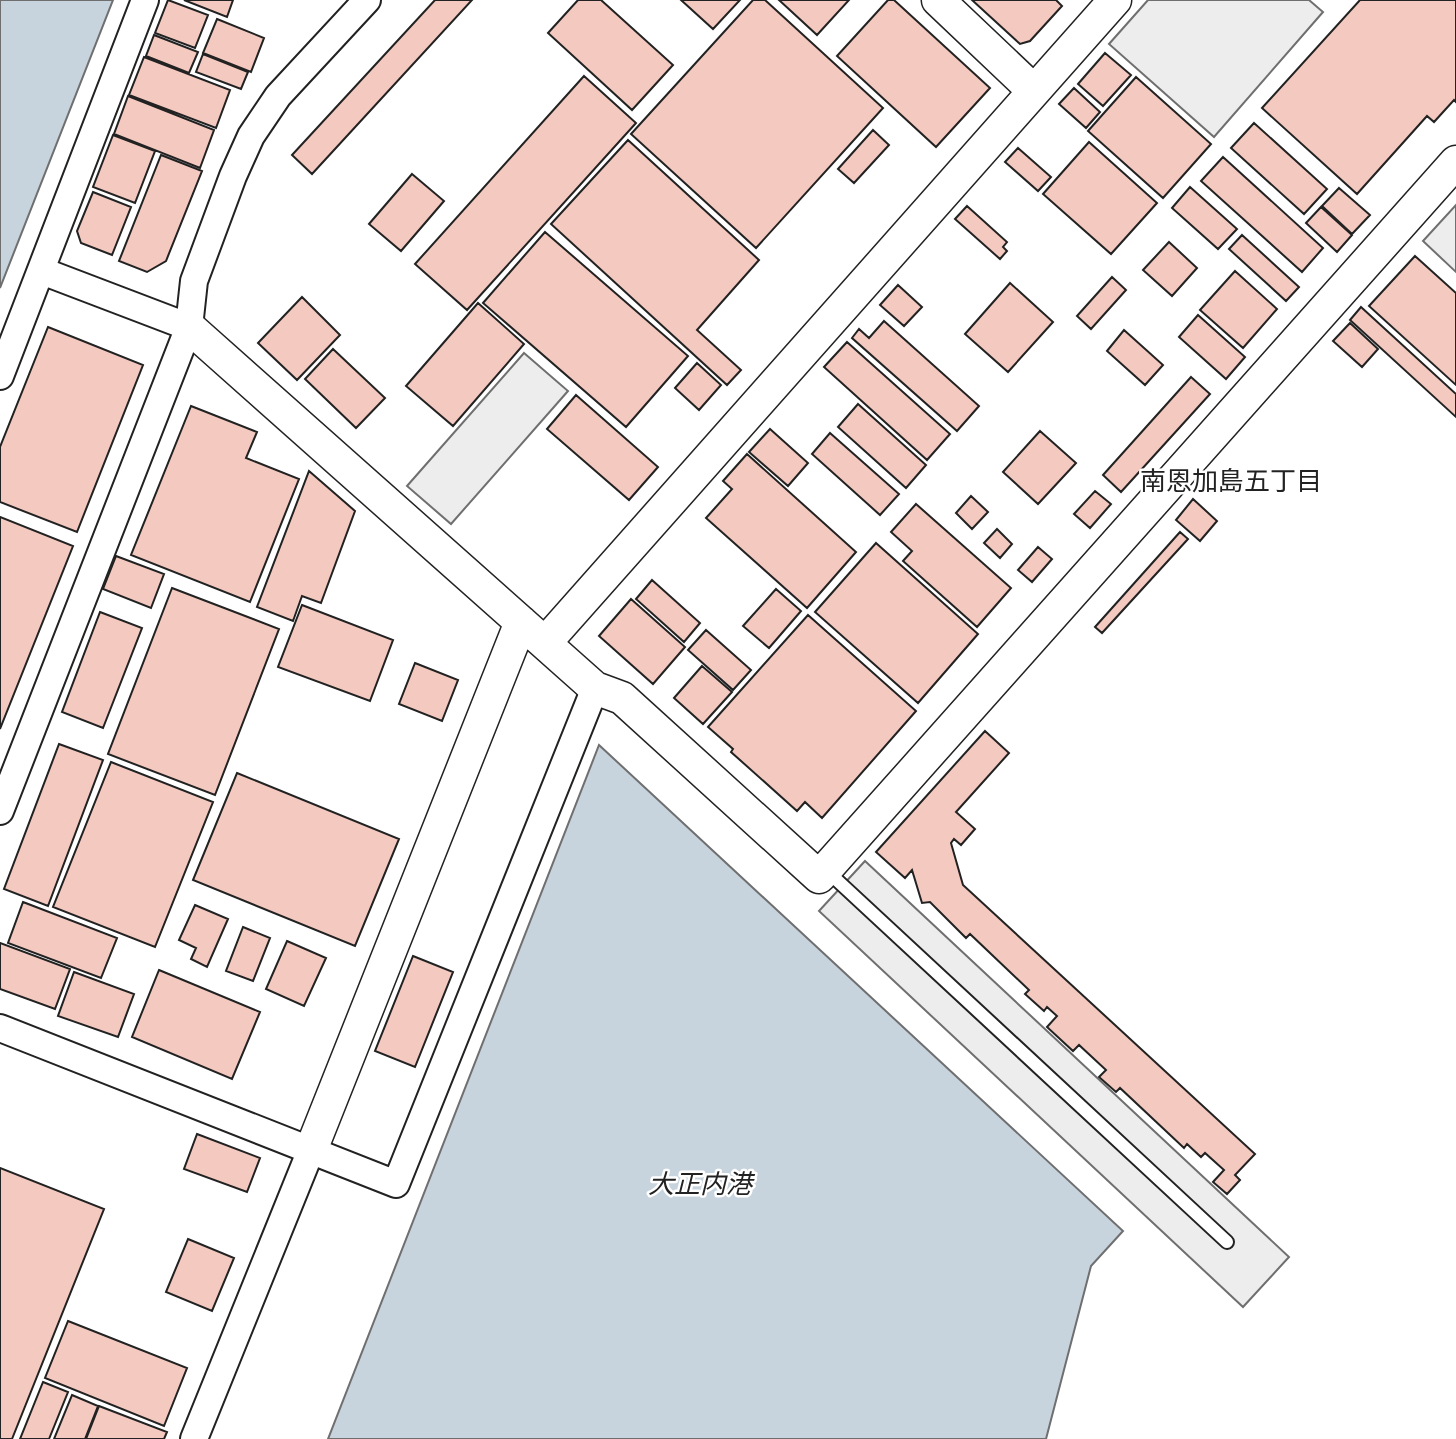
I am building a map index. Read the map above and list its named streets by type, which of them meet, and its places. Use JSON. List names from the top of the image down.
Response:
{
  "districts": ["南恩加島五丁目"],
  "water": ["大正内港"]
}
